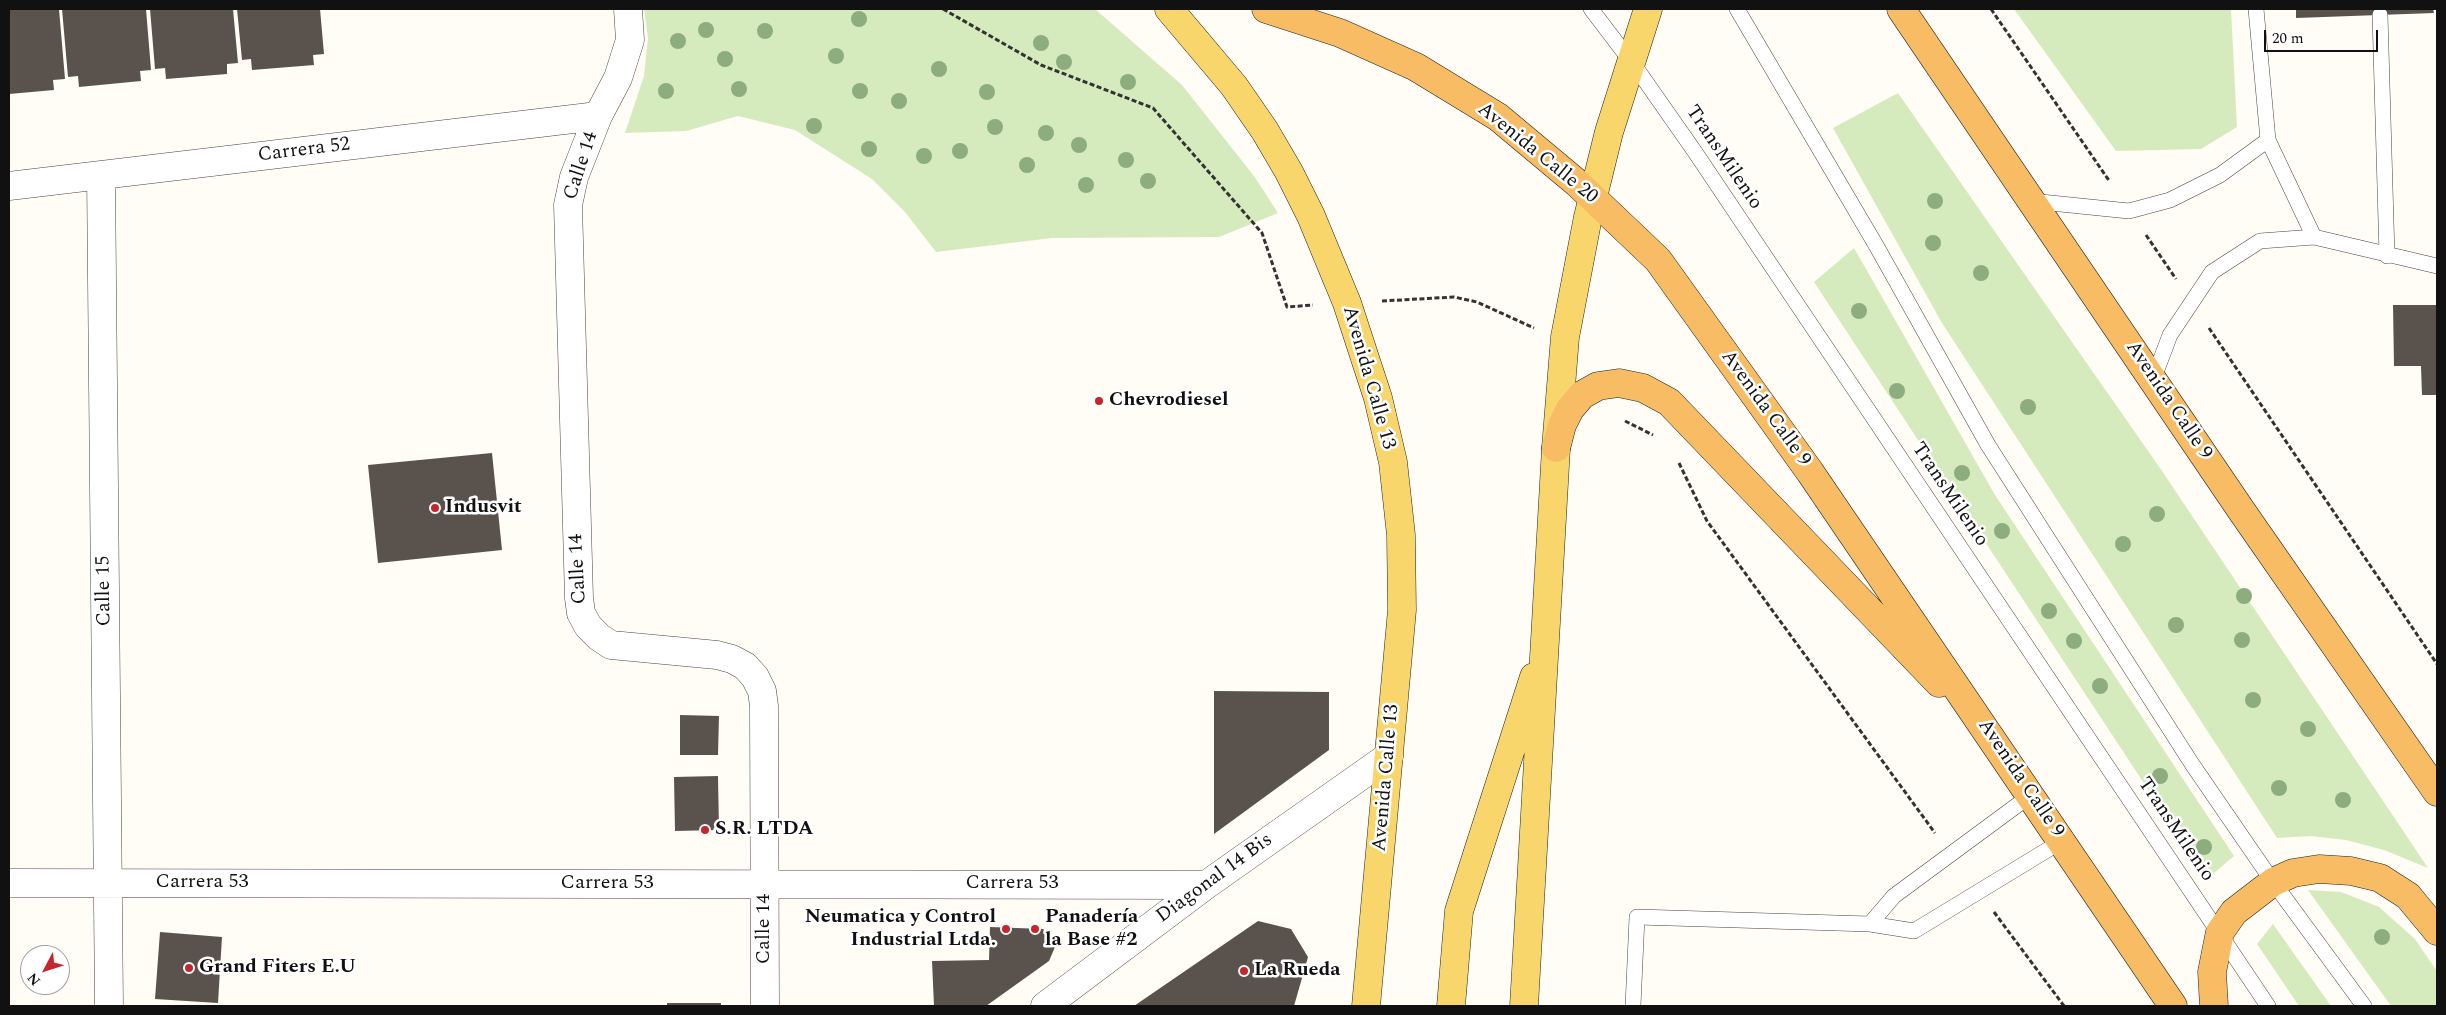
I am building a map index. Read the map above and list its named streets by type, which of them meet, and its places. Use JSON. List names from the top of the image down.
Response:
{
  "streets": {
    "highway": ["Avenida Calle 20", "Avenida Calle 9"],
    "main road": ["Avenida Calle 13"],
    "street": [
      "Carrera 52",
      "Calle 14",
      "Calle 15",
      "Diagonal 14 Bis",
      "Carrera 53"
    ],
    "lane": ["TransMilenio"]
  },
  "crossings": [
    ["Carrera 52", "Calle 14"],
    ["Carrera 52", "Calle 15"],
    ["Avenida Calle 20", "Avenida Calle 9"],
    ["Calle 14", "Carrera 53"],
    ["Avenida Calle 13", "Diagonal 14 Bis"],
    ["Calle 15", "Carrera 53"],
    ["Diagonal 14 Bis", "Carrera 53"]
  ],
  "places": [
    "Chevrodiesel",
    "Indusvit",
    "S.R. LTDA",
    "Neumatica y Control Industrial Ltda.",
    "Panadería la Base #2",
    "Grand Fiters E.U",
    "La Rueda"
  ],
  "scale_bar": "20 m",
  "north": "bottom left"
}
